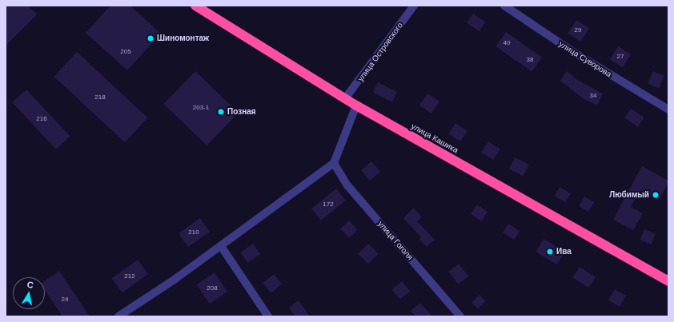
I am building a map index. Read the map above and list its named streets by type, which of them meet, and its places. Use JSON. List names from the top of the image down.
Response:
{
  "streets": {
    "highway": ["улица Кашика"],
    "street": ["улица Островского", "улица Суворова", "улица Гоголя"]
  },
  "crossings": [
    ["улица Островского", "улица Кашика"]
  ],
  "places": [
    "Шиномонтаж",
    "Позная",
    "Любимый",
    "Ива"
  ],
  "house_numbers": [
    "29",
    "40",
    "205",
    "27",
    "38",
    "34",
    "218",
    "203-1",
    "216",
    "172",
    "210",
    "212",
    "208",
    "24"
  ],
  "north": "top"
}
